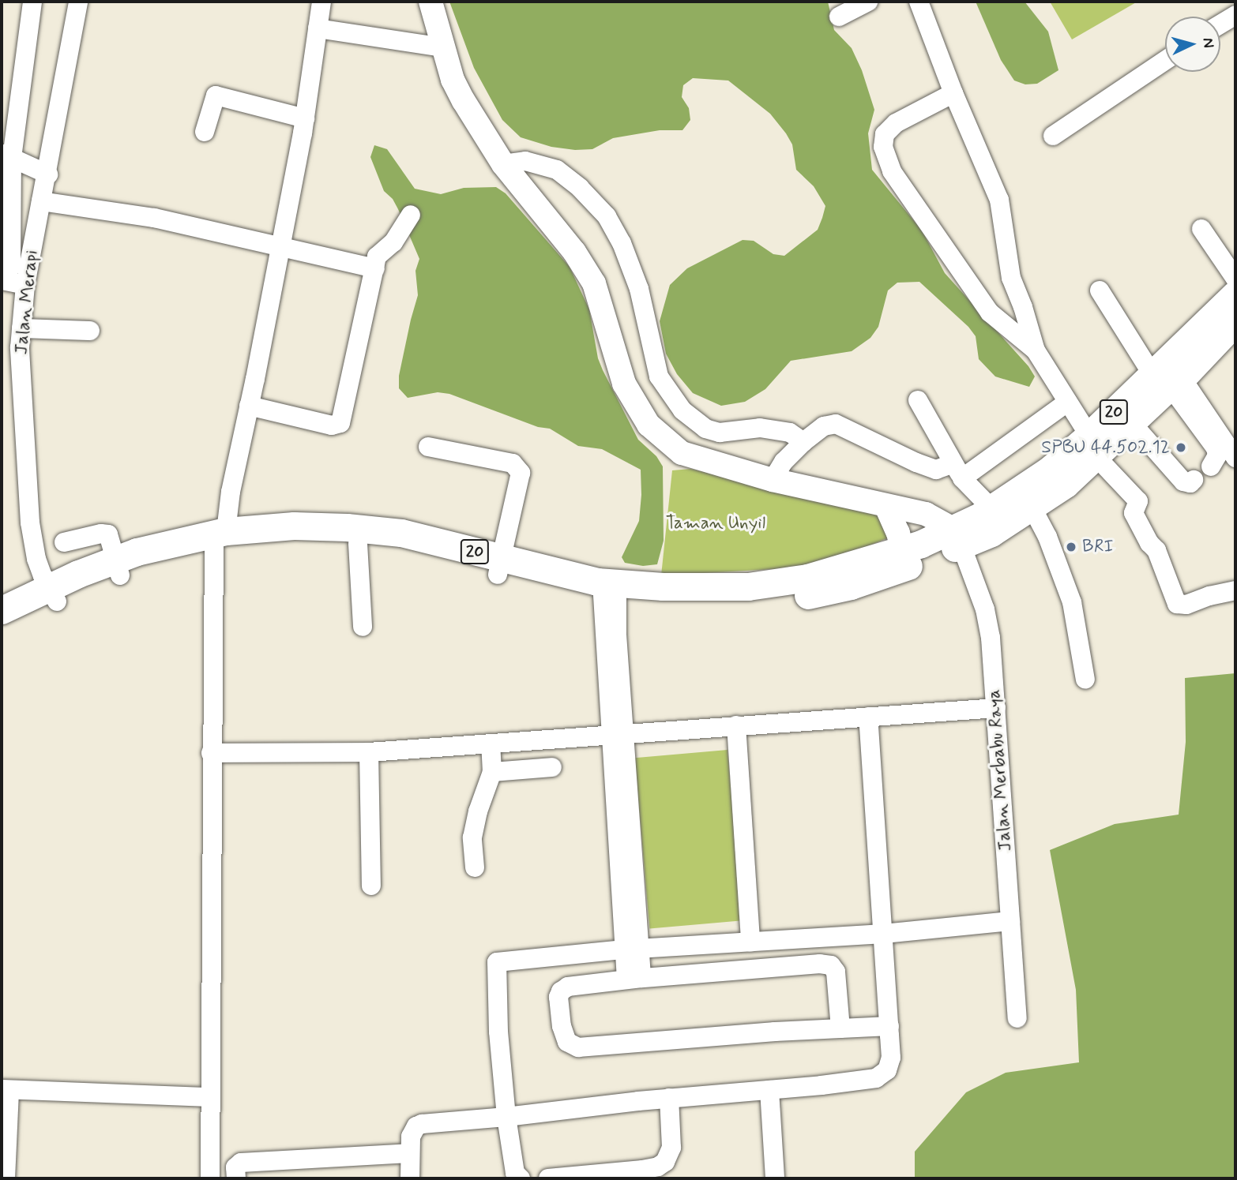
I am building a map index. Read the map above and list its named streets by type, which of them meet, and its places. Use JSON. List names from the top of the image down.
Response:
{
  "streets": {
    "highway": ["20"],
    "street": ["Jalan Merapi", "Jalan Merbabu Raya"]
  },
  "crossings": [
    ["Jalan Merapi", "20"],
    ["20", "Jalan Merbabu Raya"]
  ],
  "parks": ["Taman Unyil"],
  "places": ["SPBU 44.502.12", "BRI"],
  "north": "right"
}
